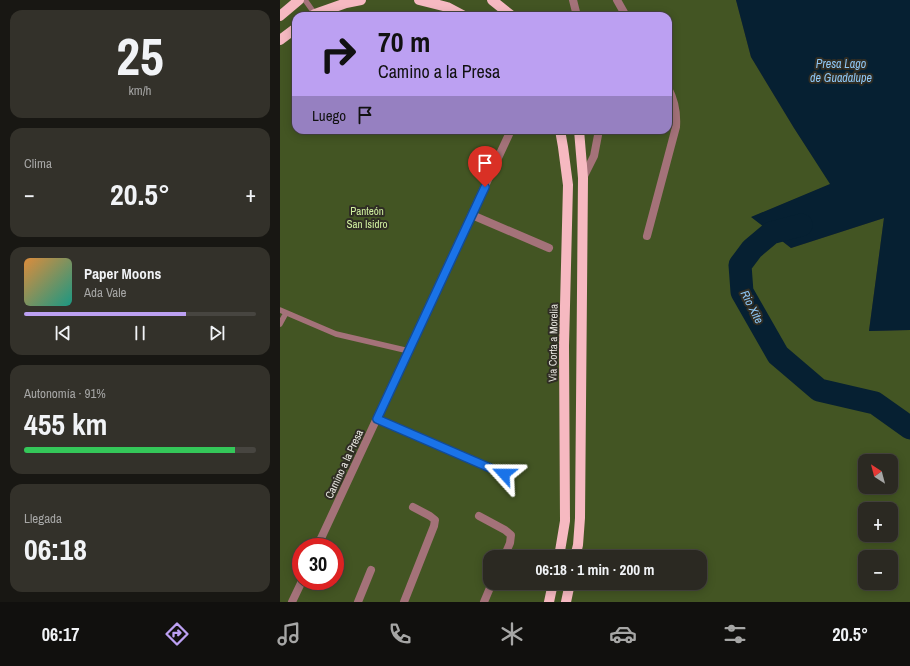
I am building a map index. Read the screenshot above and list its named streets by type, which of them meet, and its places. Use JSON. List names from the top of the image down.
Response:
{
  "streets": {
    "main road": ["Via Corta a Morelia"],
    "street": ["Camino a la Presa"]
  },
  "water": ["Presa Lago de Guadalupe", "Rio Xite"],
  "parks": ["Panteón San Isidro"],
  "north": "top left",
  "page": {
    "tile": [
      ["25", "km/h"],
      "Clima",
      ["Autonomía · 91%", "455 km"],
      ["Llegada", "06:18"]
    ],
    "turn": ["70 m", "Camino a la Presa"],
    "then": "Luego",
    "heat": ["−", "20.5°", "+"],
    "song": ["Paper Moons", "Ada Vale"],
    "map_buttons": ["+", "−"],
    "limit": "30",
    "trip": "06:18 · 1 min · 200 m",
    "tabs": ["06:17", "20.5°"]
  }
}
